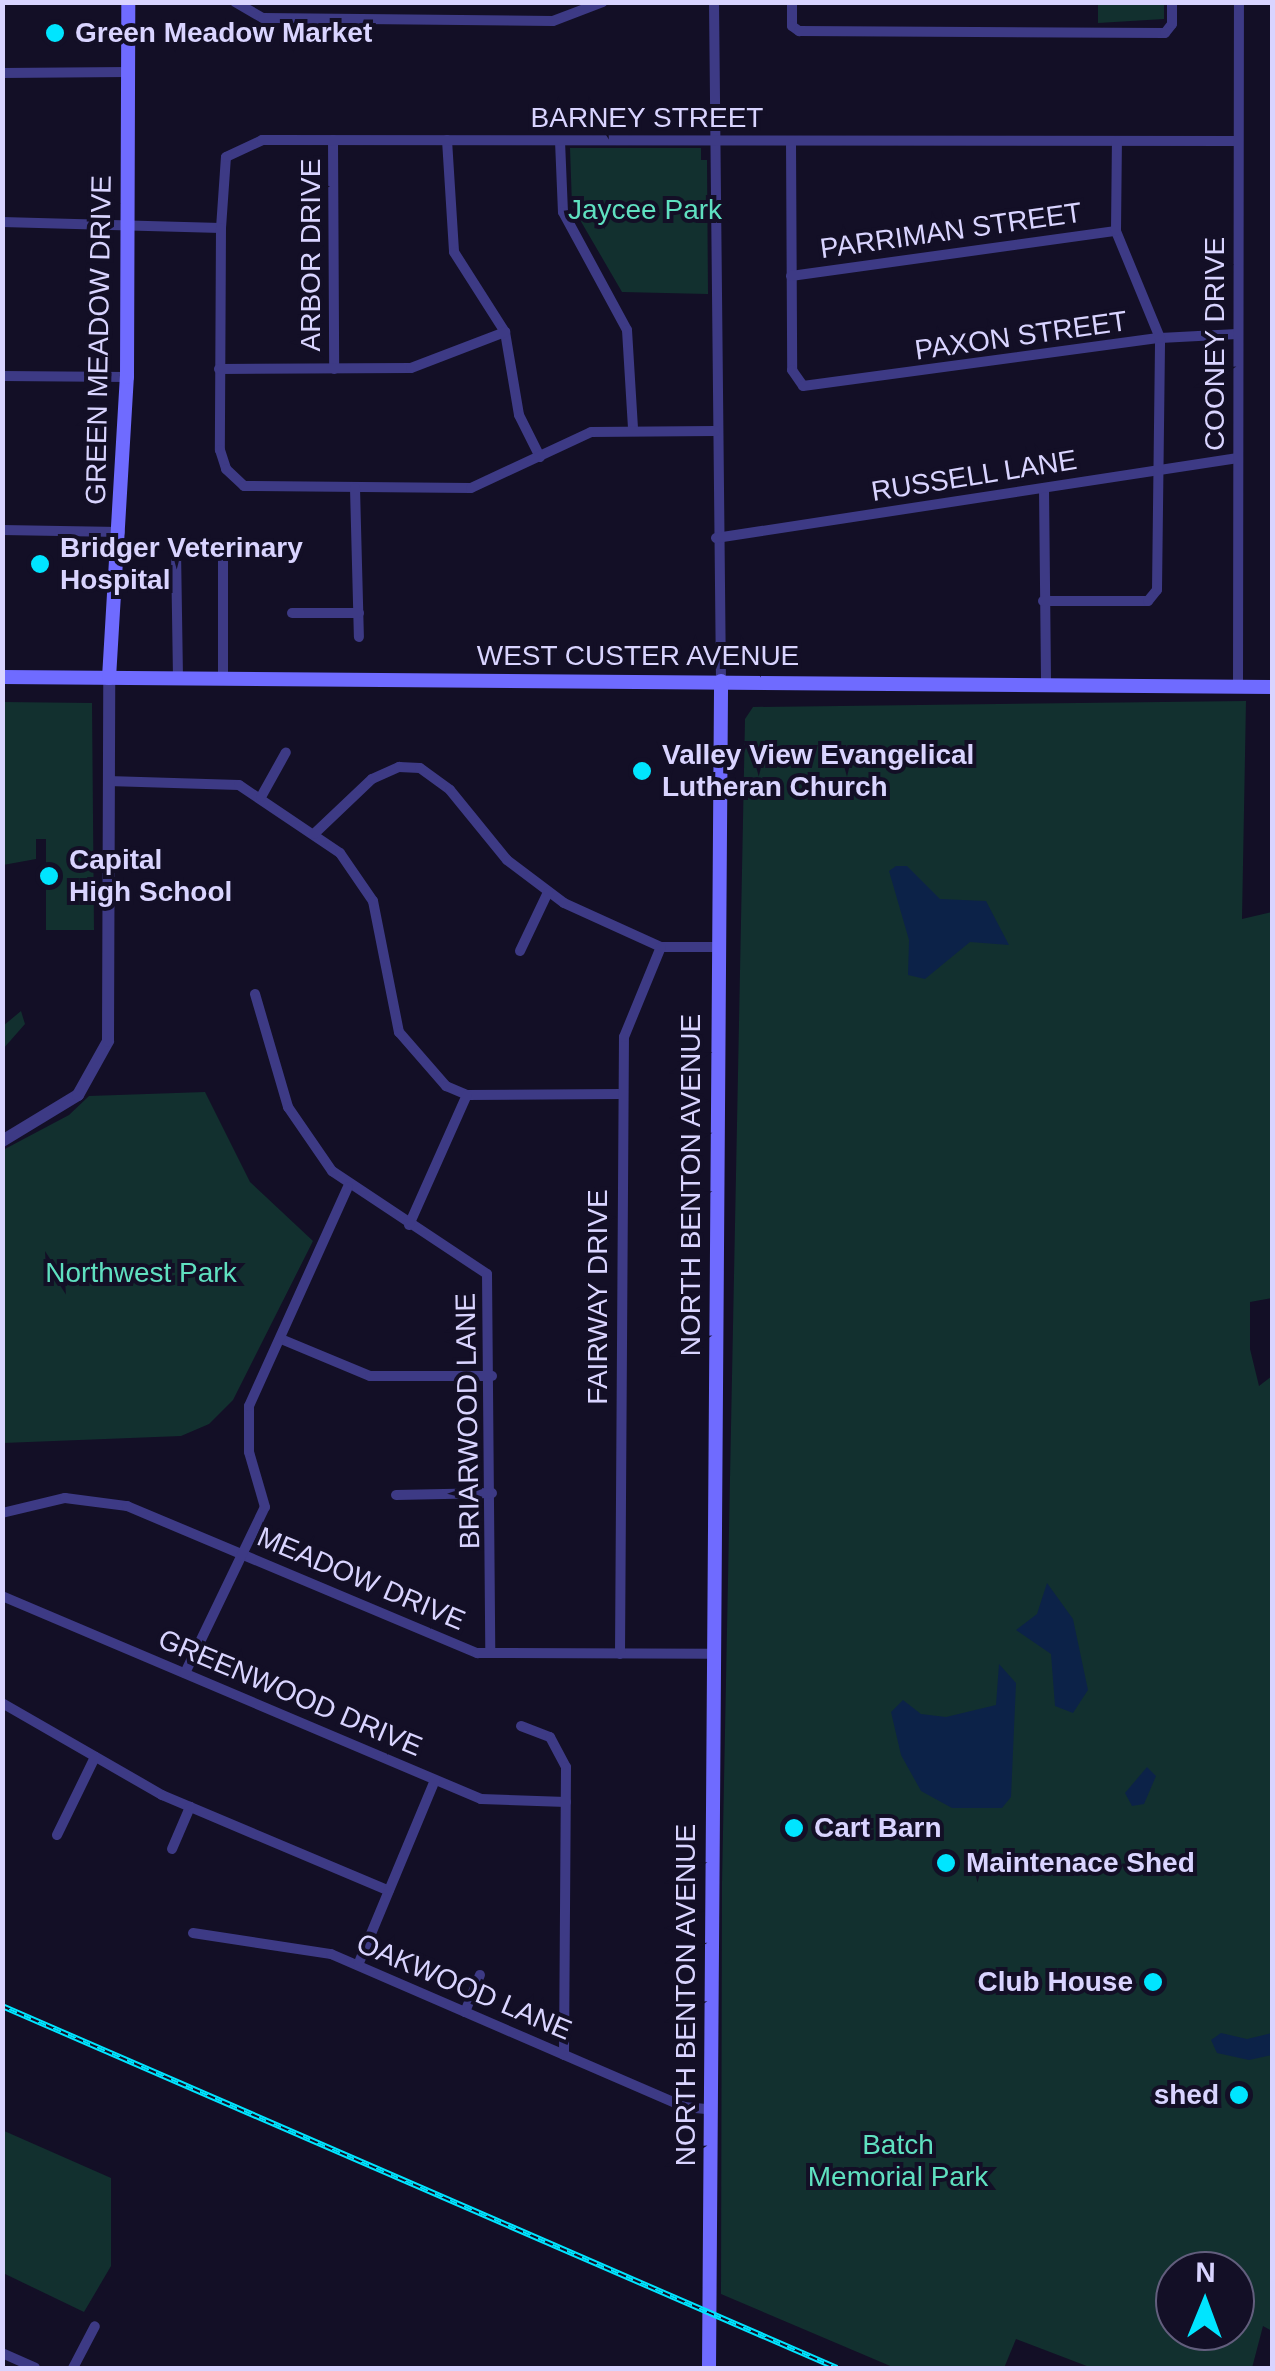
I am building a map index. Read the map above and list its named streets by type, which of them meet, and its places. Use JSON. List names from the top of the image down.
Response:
{
  "streets": {
    "main road": ["GREEN MEADOW DRIVE", "WEST CUSTER AVENUE", "NORTH BENTON AVENUE"],
    "street": [
      "BARNEY STREET",
      "PARRIMAN STREET",
      "ARBOR DRIVE",
      "PAXON STREET",
      "COONEY DRIVE",
      "RUSSELL LANE",
      "FAIRWAY DRIVE",
      "BRIARWOOD LANE",
      "MEADOW DRIVE",
      "GREENWOOD DRIVE",
      "OAKWOOD LANE"
    ]
  },
  "crossings": [
    ["BARNEY STREET", "ARBOR DRIVE"],
    ["BARNEY STREET", "COONEY DRIVE"],
    ["BARNEY STREET", "NORTH BENTON AVENUE"],
    ["PARRIMAN STREET", "PAXON STREET"],
    ["PAXON STREET", "COONEY DRIVE"],
    ["GREEN MEADOW DRIVE", "WEST CUSTER AVENUE"],
    ["COONEY DRIVE", "RUSSELL LANE"],
    ["COONEY DRIVE", "WEST CUSTER AVENUE"],
    ["RUSSELL LANE", "NORTH BENTON AVENUE"],
    ["WEST CUSTER AVENUE", "NORTH BENTON AVENUE"],
    ["NORTH BENTON AVENUE", "MEADOW DRIVE"],
    ["NORTH BENTON AVENUE", "OAKWOOD LANE"],
    ["FAIRWAY DRIVE", "MEADOW DRIVE"],
    ["BRIARWOOD LANE", "MEADOW DRIVE"]
  ],
  "parks": ["Jaycee Park", "Northwest Park", "Batch Memorial Park"],
  "places": [
    "Green Meadow Market",
    "Bridger Veterinary Hospital",
    "Valley View Evangelical Lutheran Church",
    "Capital High School",
    "Cart Barn",
    "Maintenace Shed",
    "Club House",
    "shed"
  ],
  "north": "top"
}
